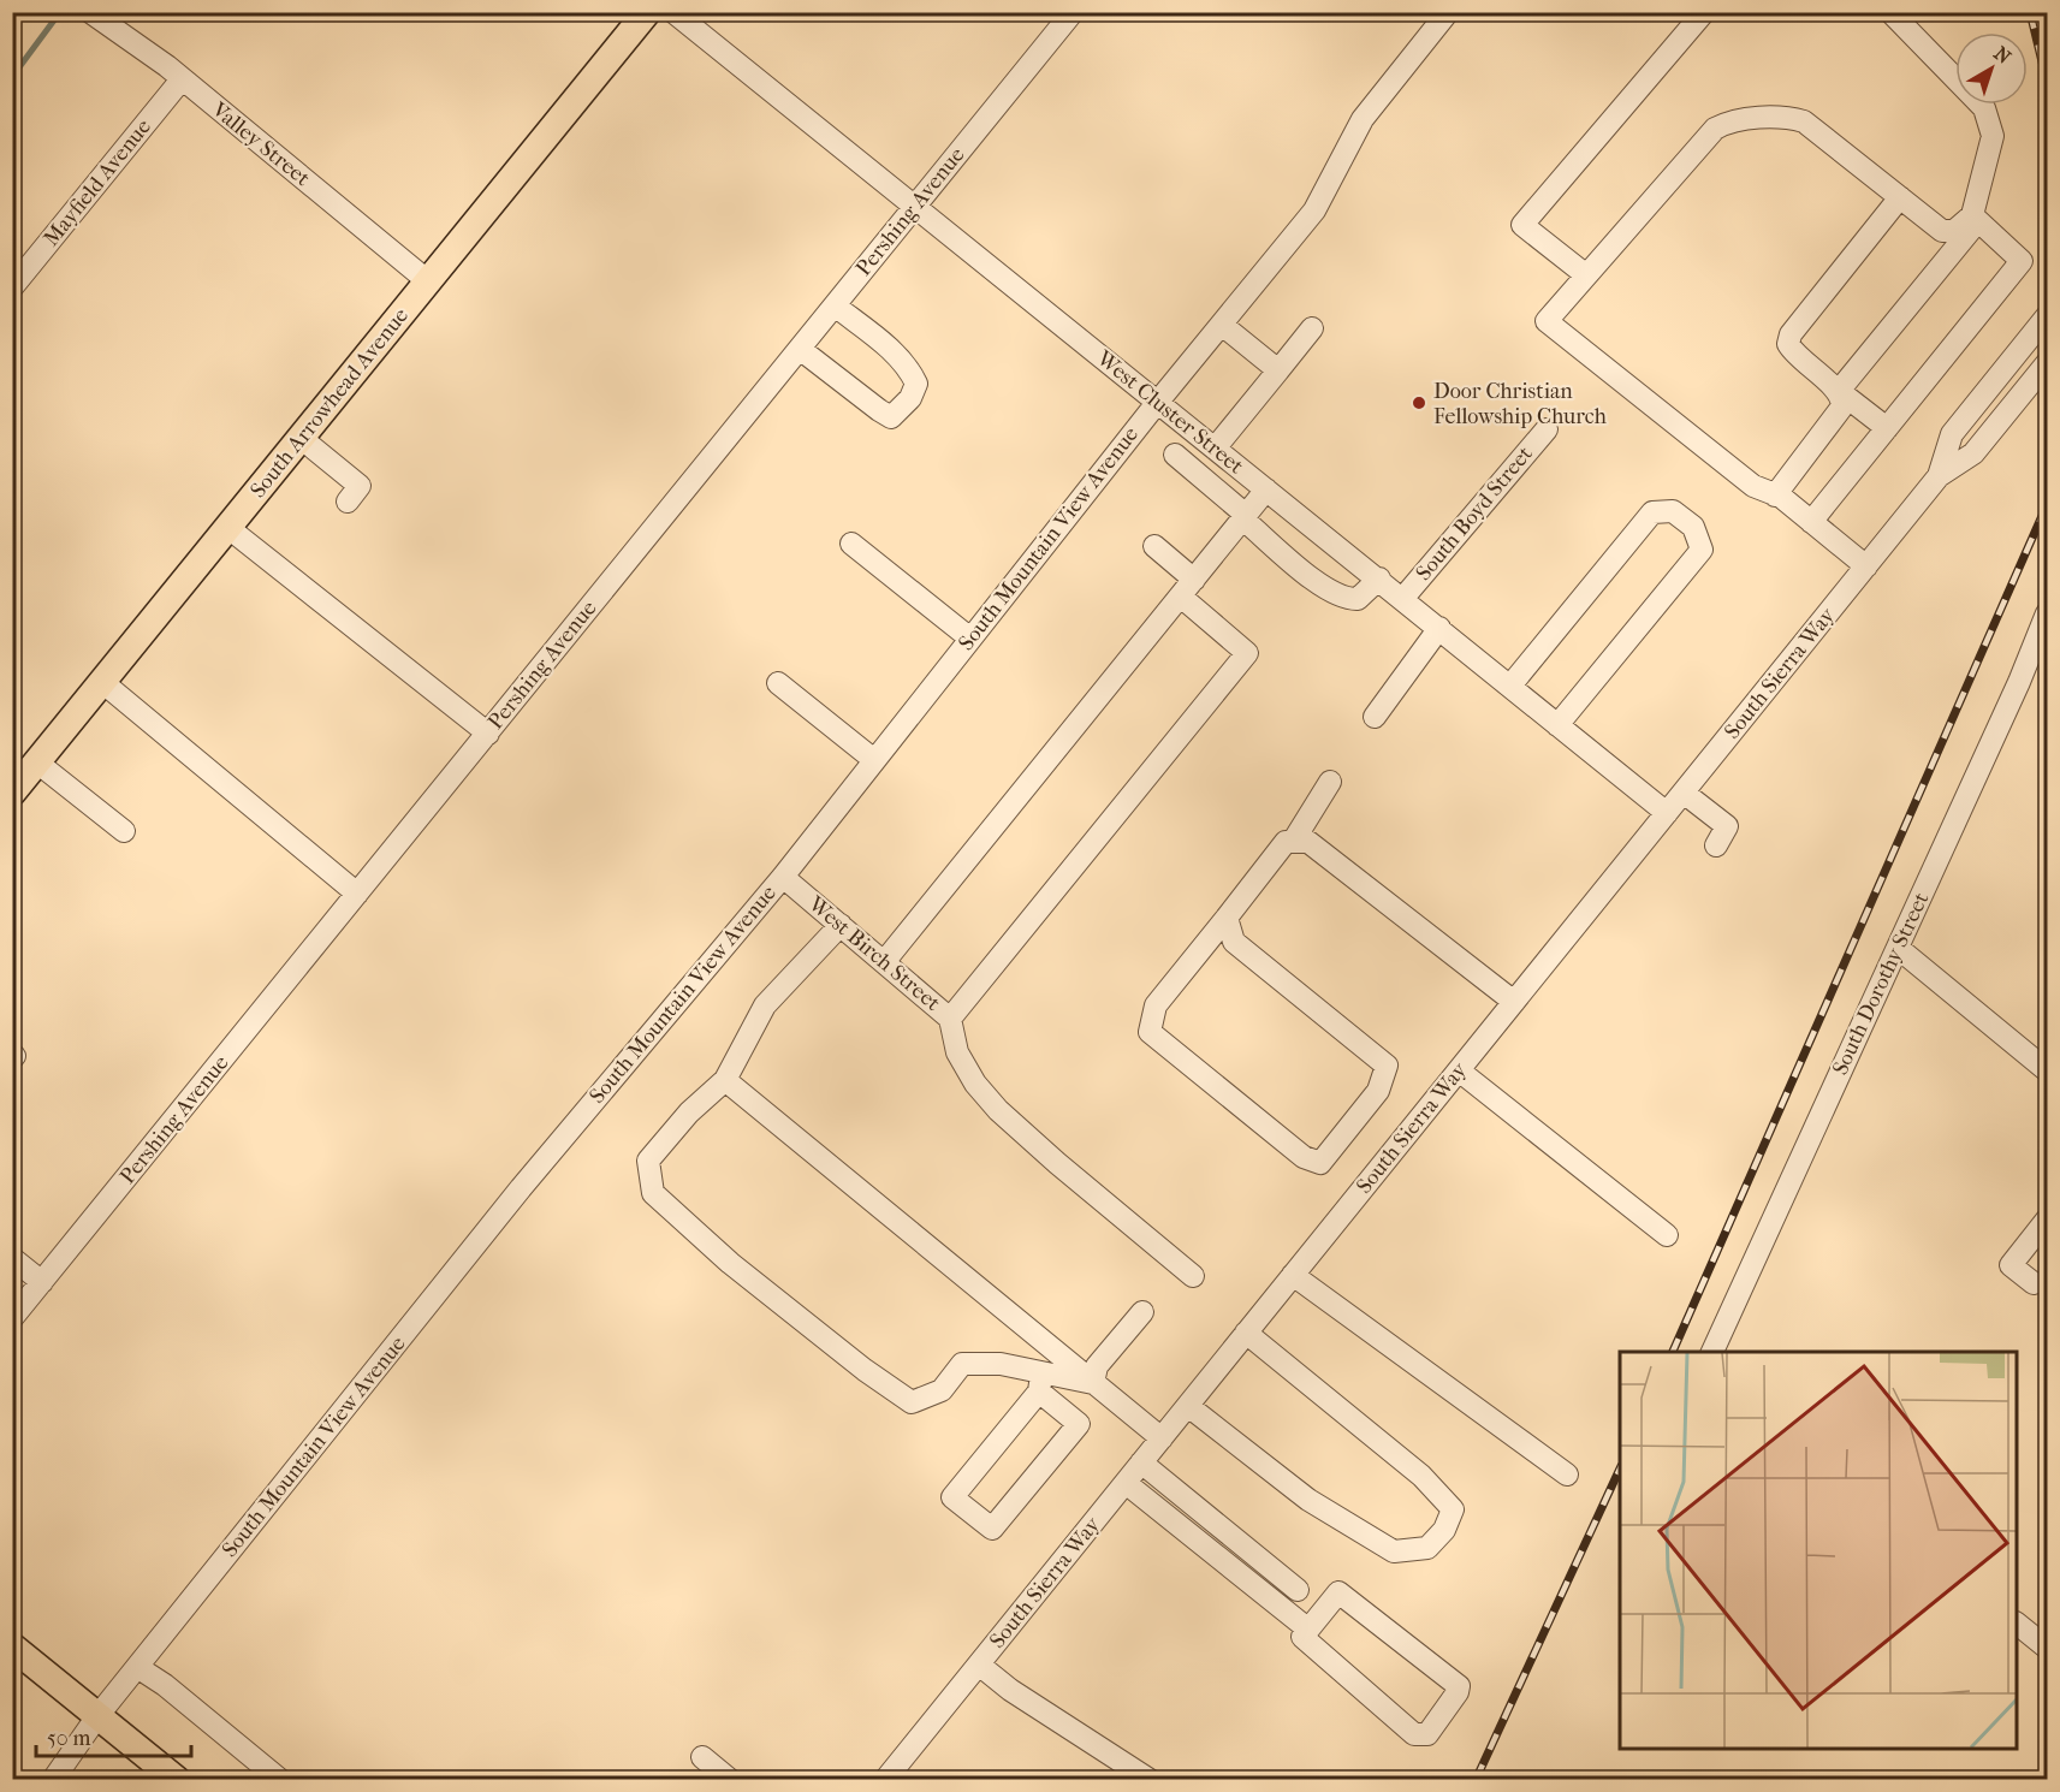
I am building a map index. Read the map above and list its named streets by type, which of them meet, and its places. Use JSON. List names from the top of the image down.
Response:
{
  "streets": {
    "main road": ["South Arrowhead Avenue"],
    "street": [
      "Valley Street",
      "Mayfield Avenue",
      "Pershing Avenue",
      "West Cluster Street",
      "South Boyd Street",
      "South Mountain View Avenue",
      "South Sierra Way",
      "West Birch Street",
      "South Dorothy Street"
    ]
  },
  "crossings": [
    ["Valley Street", "Mayfield Avenue"],
    ["Valley Street", "South Arrowhead Avenue"],
    ["Pershing Avenue", "West Cluster Street"],
    ["West Cluster Street", "South Boyd Street"],
    ["West Cluster Street", "South Mountain View Avenue"],
    ["West Cluster Street", "South Sierra Way"],
    ["South Mountain View Avenue", "West Birch Street"]
  ],
  "places": ["Door Christian Fellowship Church"],
  "scale_bar": "50 m",
  "north": "top right"
}
